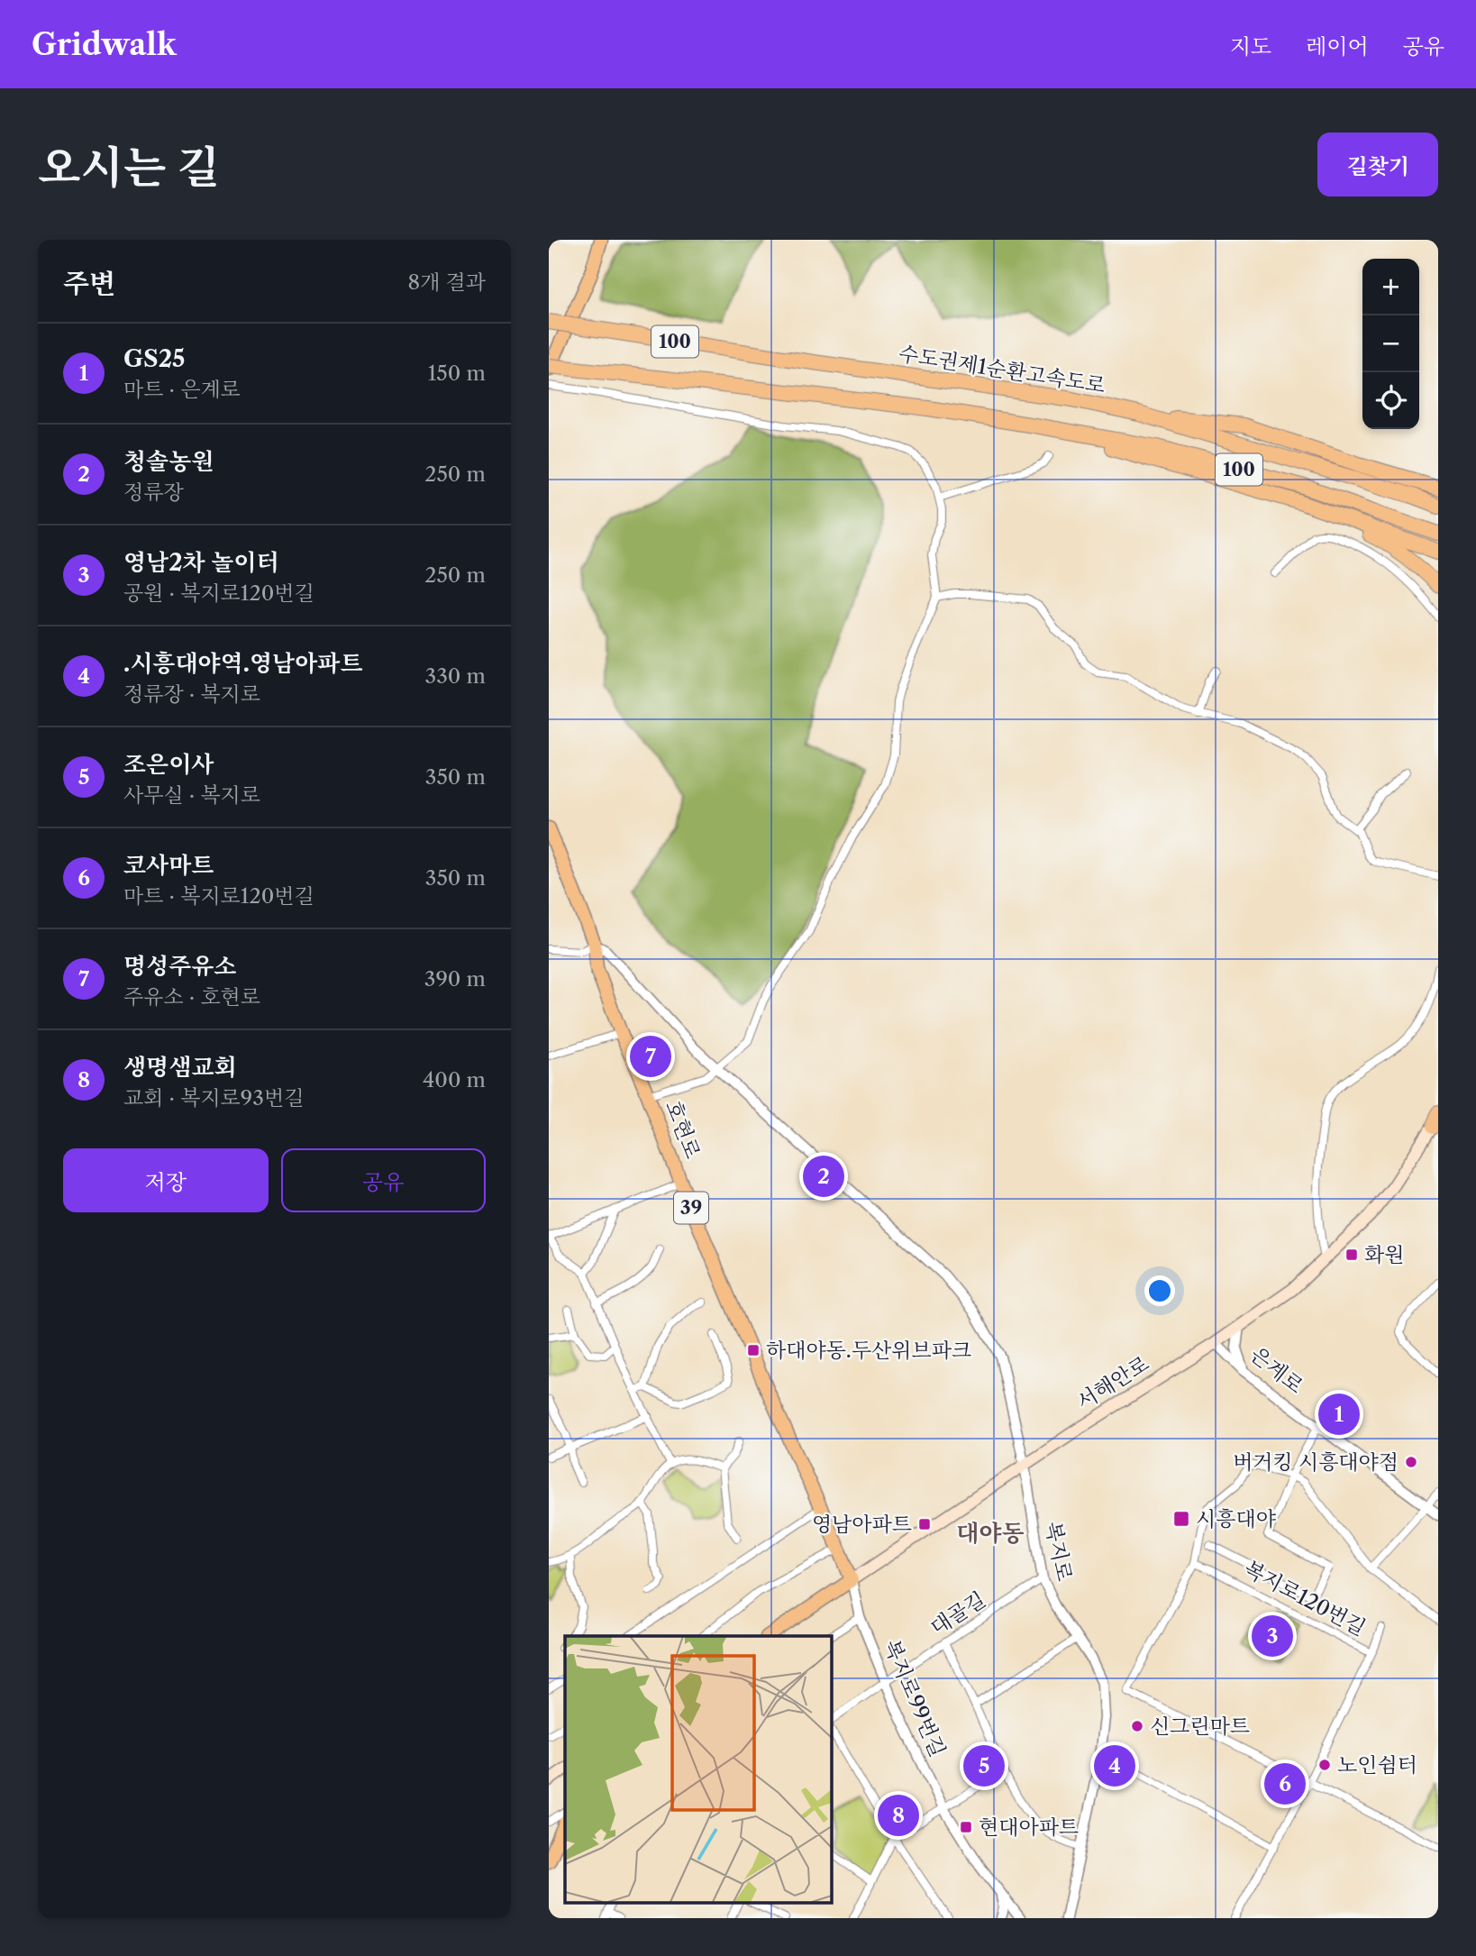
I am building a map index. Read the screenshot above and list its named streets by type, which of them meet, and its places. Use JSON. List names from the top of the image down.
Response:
{
  "streets": {
    "highway": ["100", "수도권제1순환고속도로"],
    "main road": ["호현로", "39", "서해안로"],
    "street": [
      "은계로",
      "복지로",
      "복지로120번길",
      "대골길",
      "복지로99번길"
    ]
  },
  "crossings": [
    ["호현로", "서해안로"],
    ["호현로", "복지로"],
    ["호현로", "복지로99번길"],
    ["은계로", "서해안로"],
    ["서해안로", "복지로"],
    ["서해안로", "복지로99번길"],
    ["복지로", "대골길"],
    ["대골길", "복지로99번길"]
  ],
  "districts": ["대야동"],
  "places": {
    "transit": [
      "화원",
      "하대야동.두산위브파크",
      "시흥대야",
      "영남아파트",
      "현대아파트"
    ],
    "other": ["버거킹 시흥대야점", "신그린마트", "노인쉼터"]
  },
  "page": {
    "header": "Gridwalk",
    "nav": ["지도", "레이어", "공유"],
    "title": "오시는 길",
    "buttons": [
      "길찾기",
      ["저장", "공유"]
    ],
    "heading": ["주변", "8개 결과"],
    "map_buttons": ["+", "−"],
    "list": [
      {
        "mark": "1",
        "name": "GS25",
        "note": "마트 · 은계로",
        "value": "150 m"
      },
      {
        "mark": "2",
        "name": "청솔농원",
        "note": "정류장",
        "value": "250 m"
      },
      {
        "mark": "3",
        "name": "영남2차 놀이터",
        "note": "공원 · 복지로120번길",
        "value": "250 m"
      },
      {
        "mark": "4",
        "name": ".시흥대야역.영남아파트",
        "note": "정류장 · 복지로",
        "value": "330 m"
      },
      {
        "mark": "5",
        "name": "조은이사",
        "note": "사무실 · 복지로",
        "value": "350 m"
      },
      {
        "mark": "6",
        "name": "코사마트",
        "note": "마트 · 복지로120번길",
        "value": "350 m"
      },
      {
        "mark": "7",
        "name": "명성주유소",
        "note": "주유소 · 호현로",
        "value": "390 m"
      },
      {
        "mark": "8",
        "name": "생명샘교회",
        "note": "교회 · 복지로93번길",
        "value": "400 m"
      }
    ],
    "pins": [
      "7",
      "2",
      "1",
      "3",
      "4",
      "5",
      "6",
      "8"
    ]
  }
}
